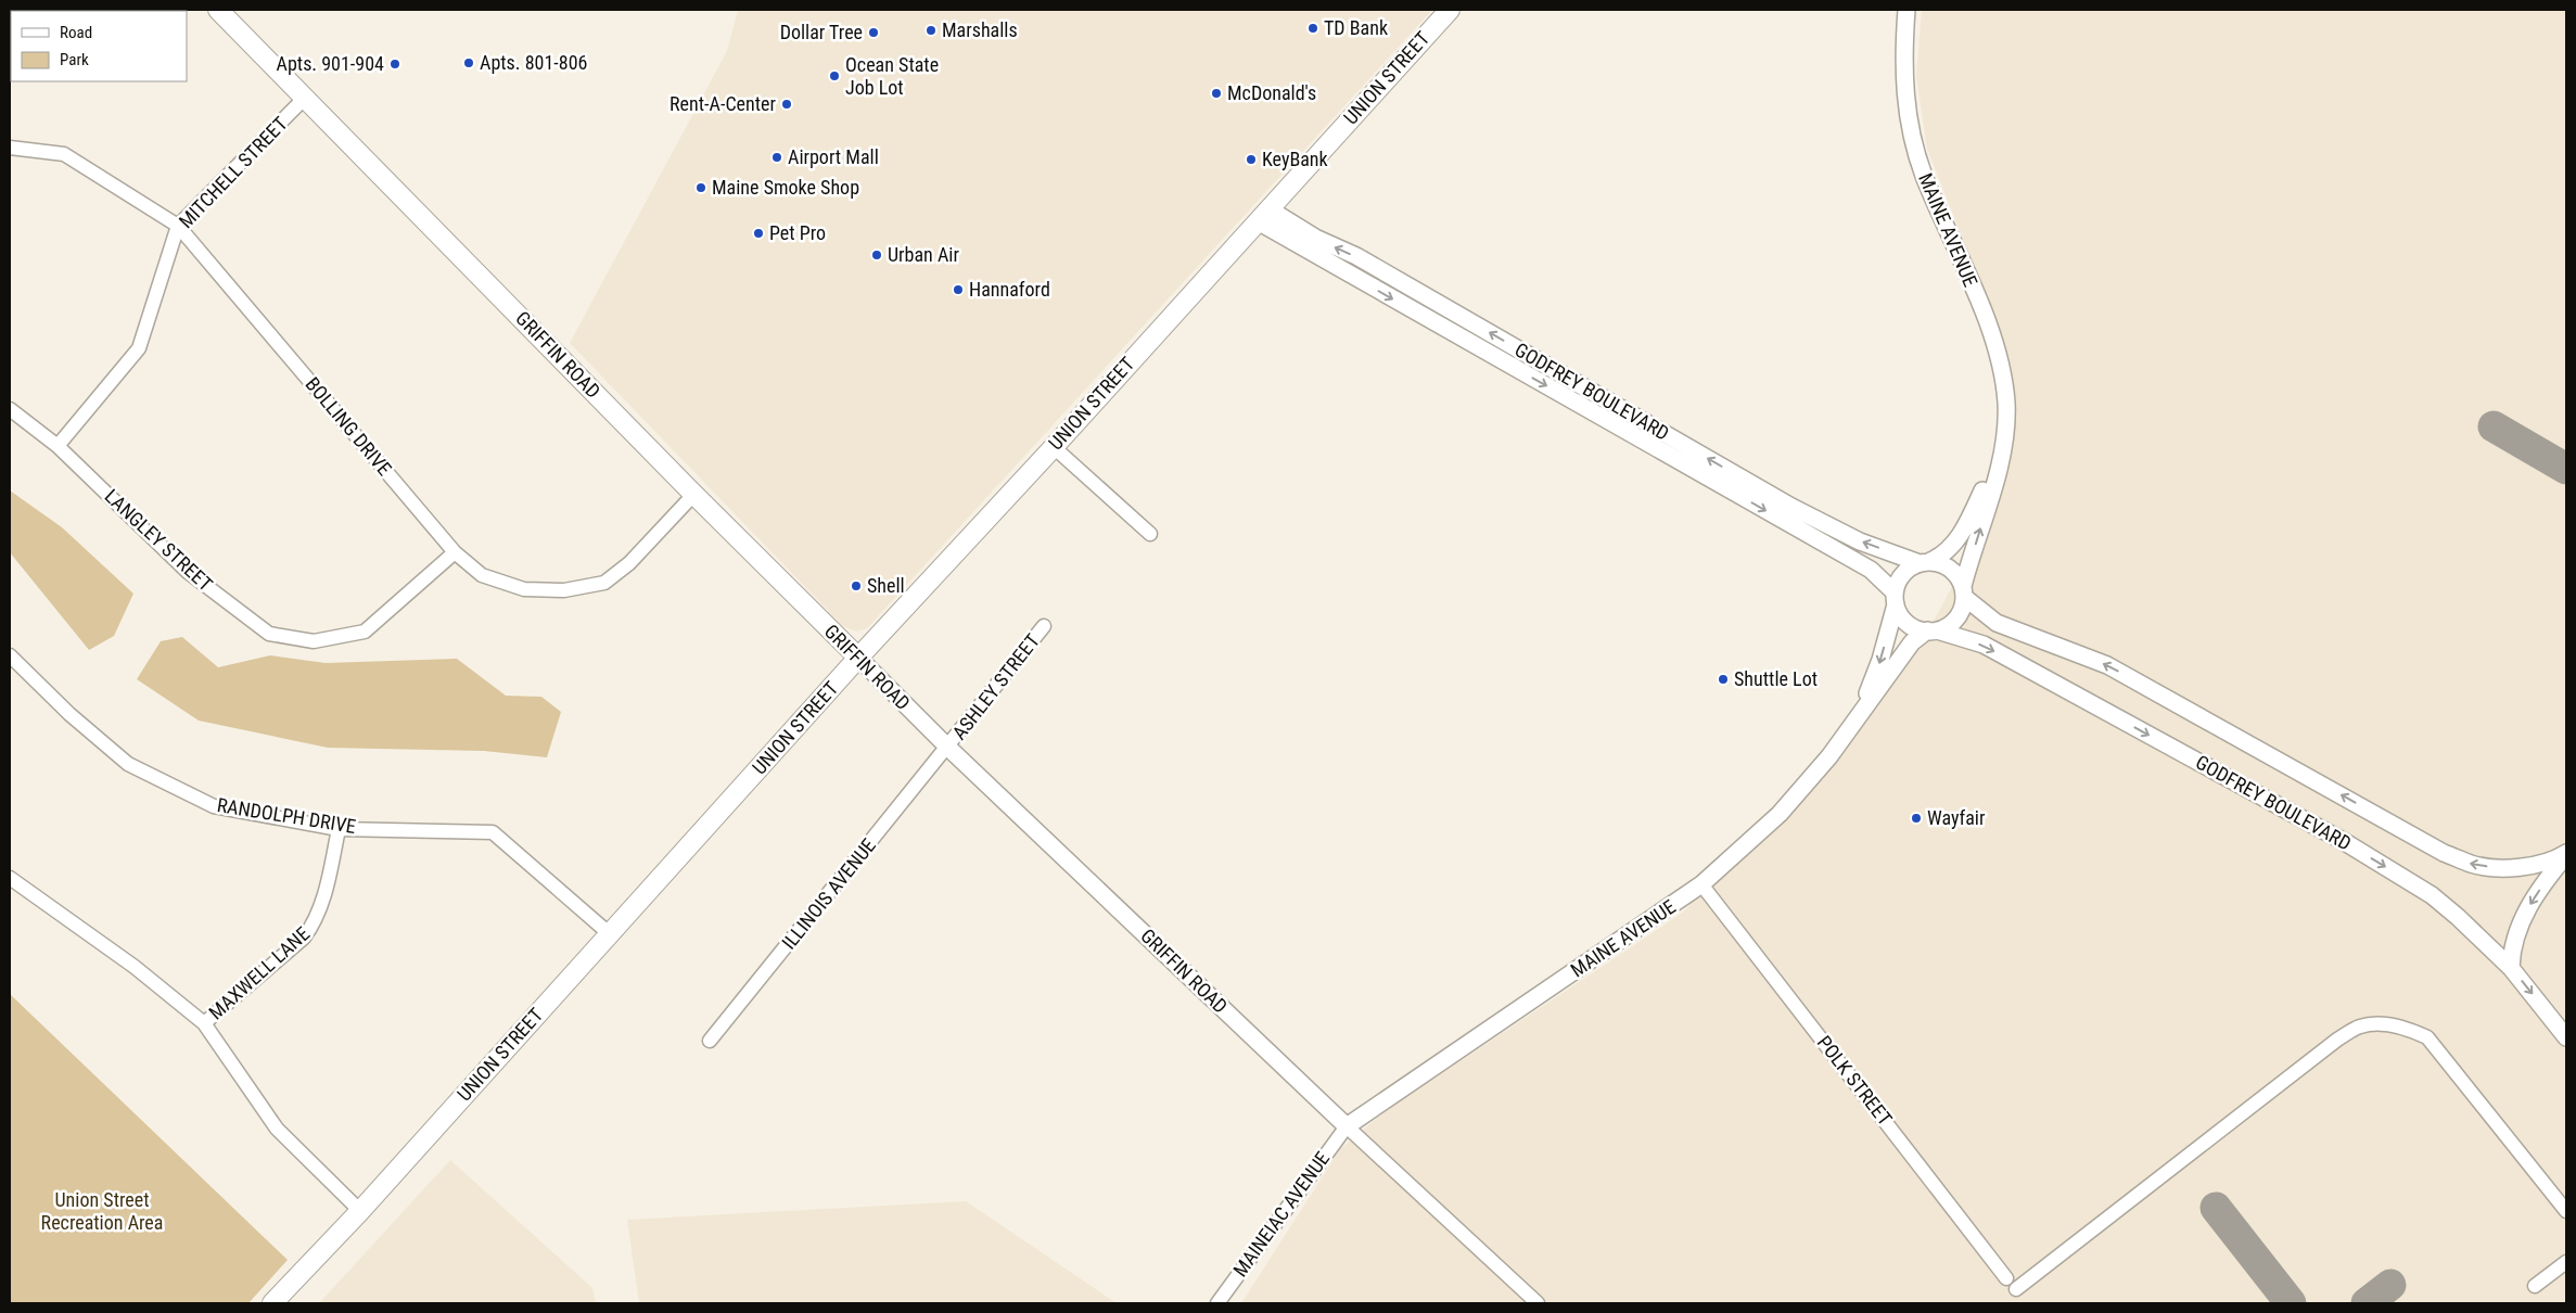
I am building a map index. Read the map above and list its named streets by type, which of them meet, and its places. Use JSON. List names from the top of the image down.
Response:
{
  "streets": {
    "main road": ["UNION STREET", "GRIFFIN ROAD"],
    "street": [
      "MITCHELL STREET",
      "MAINE AVENUE",
      "GODFREY BOULEVARD",
      "BOLLING DRIVE",
      "LANGLEY STREET",
      "ASHLEY STREET",
      "RANDOLPH DRIVE",
      "ILLINOIS AVENUE",
      "MAXWELL LANE",
      "POLK STREET",
      "MAINEIAC AVENUE"
    ]
  },
  "crossings": [
    ["UNION STREET", "GRIFFIN ROAD"],
    ["UNION STREET", "GODFREY BOULEVARD"],
    ["UNION STREET", "RANDOLPH DRIVE"],
    ["MITCHELL STREET", "GRIFFIN ROAD"],
    ["MITCHELL STREET", "BOLLING DRIVE"],
    ["MITCHELL STREET", "LANGLEY STREET"],
    ["MAINE AVENUE", "GRIFFIN ROAD"],
    ["MAINE AVENUE", "GODFREY BOULEVARD"],
    ["MAINE AVENUE", "POLK STREET"],
    ["MAINE AVENUE", "MAINEIAC AVENUE"],
    ["GRIFFIN ROAD", "BOLLING DRIVE"],
    ["GRIFFIN ROAD", "ASHLEY STREET"],
    ["GRIFFIN ROAD", "ILLINOIS AVENUE"],
    ["GRIFFIN ROAD", "MAINEIAC AVENUE"],
    ["BOLLING DRIVE", "LANGLEY STREET"],
    ["ASHLEY STREET", "ILLINOIS AVENUE"],
    ["RANDOLPH DRIVE", "MAXWELL LANE"]
  ],
  "parks": ["Union Street Recreation Area"],
  "places": [
    "TD Bank",
    "Marshalls",
    "Dollar Tree",
    "Apts. 801-806",
    "Apts. 901-904",
    "Ocean State Job Lot",
    "McDonald's",
    "Rent-A-Center",
    "Airport Mall",
    "KeyBank",
    "Maine Smoke Shop",
    "Pet Pro",
    "Urban Air",
    "Hannaford",
    "Shell",
    "Shuttle Lot",
    "Wayfair"
  ],
  "legend": ["Road", "Park"]
}
